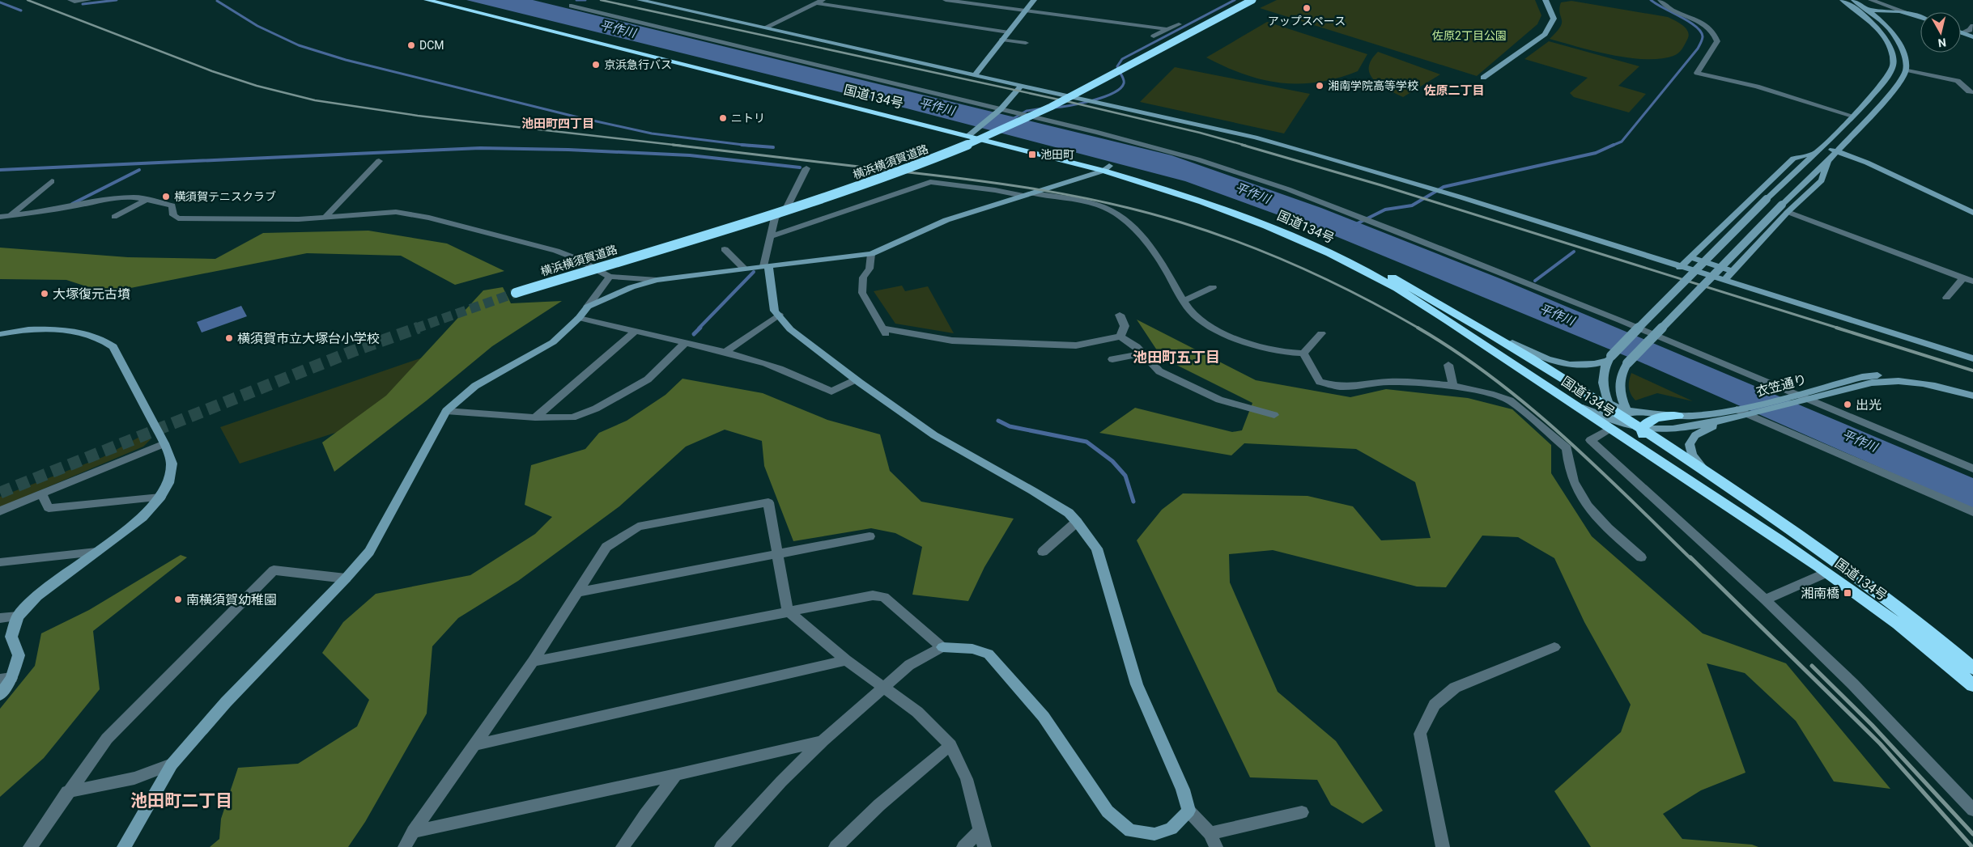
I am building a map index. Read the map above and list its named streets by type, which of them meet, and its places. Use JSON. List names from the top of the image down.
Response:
{
  "streets": {
    "highway": ["国道134号", "横浜横須賀道路"],
    "street": ["衣笠通り"]
  },
  "crossings": [
    ["国道134号", "衣笠通り"]
  ],
  "districts": [
    "佐原二丁目",
    "池田町四丁目",
    "池田町五丁目",
    "池田町二丁目"
  ],
  "water": ["平作川"],
  "parks": ["佐原2丁目公園"],
  "places": {
    "other": [
      "アップスペース",
      "DCM",
      "京浜急行バス",
      "湘南学院高等学校",
      "ニトリ",
      "横須賀テニスクラブ",
      "大塚復元古墳",
      "横須賀市立大塚台小学校",
      "出光",
      "南横須賀幼稚園"
    ],
    "transit": ["池田町", "湘南橋"]
  },
  "north": "bottom"
}
